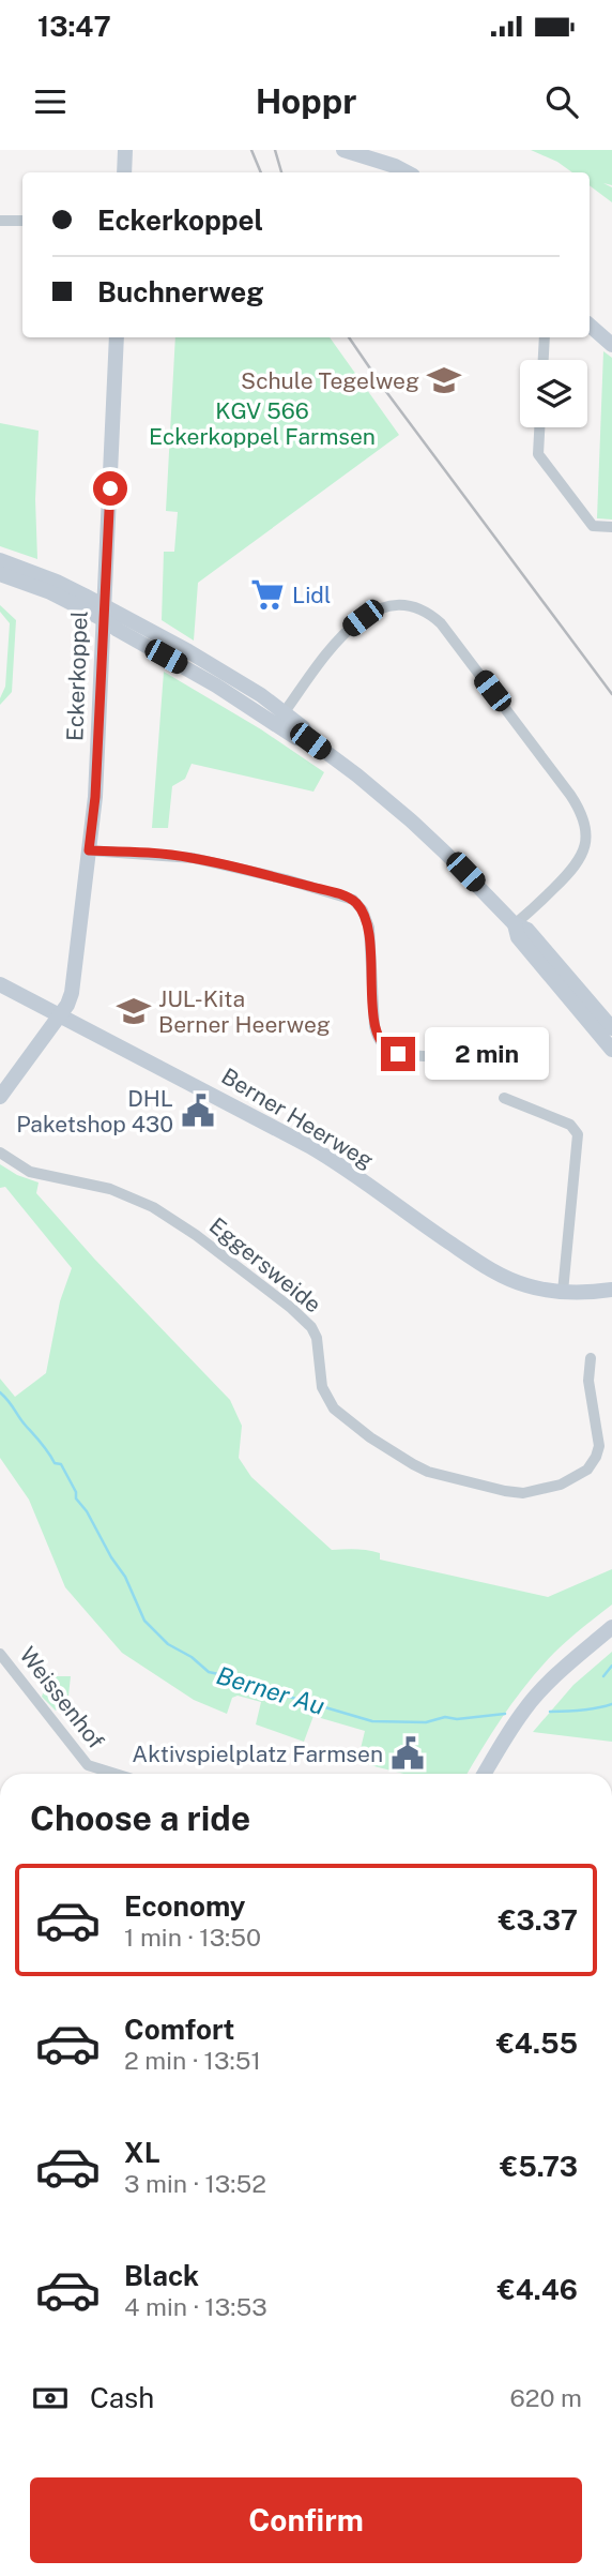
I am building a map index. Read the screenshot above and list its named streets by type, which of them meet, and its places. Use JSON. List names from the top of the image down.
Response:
{
  "streets": {
    "street": [
      "Eckerkoppel",
      "Berner Heerweg",
      "Eggersweide",
      "Weissenhof"
    ]
  },
  "crossings": [
    ["Eckerkoppel", "Berner Heerweg"]
  ],
  "water": ["Berner Au"],
  "parks": ["KGV 566 Eckerkoppel Farmsen"],
  "places": {
    "school or university": ["Schule Tegelweg", "JUL-Kita Berner Heerweg"],
    "supermarket": ["Lidl"],
    "public building": ["DHL Paketshop 430", "Aktivspielplatz Farmsen"]
  },
  "page": {
    "status": "13:47",
    "header": "Hoppr",
    "banner": ["Eckerkoppel", "Buchnerweg"],
    "bubble": "2 min",
    "heading": "Choose a ride",
    "list": [
      {
        "name": "Economy",
        "note": "1 min · 13:50",
        "value": "€3.37"
      },
      {
        "name": "Comfort",
        "note": "2 min · 13:51",
        "value": "€4.55"
      },
      {
        "name": "XL",
        "note": "3 min · 13:52",
        "value": "€5.73"
      },
      {
        "name": "Black",
        "note": "4 min · 13:53",
        "value": "€4.46"
      }
    ],
    "pay": ["Cash", "620 m"],
    "buttons": "Confirm"
  }
}
